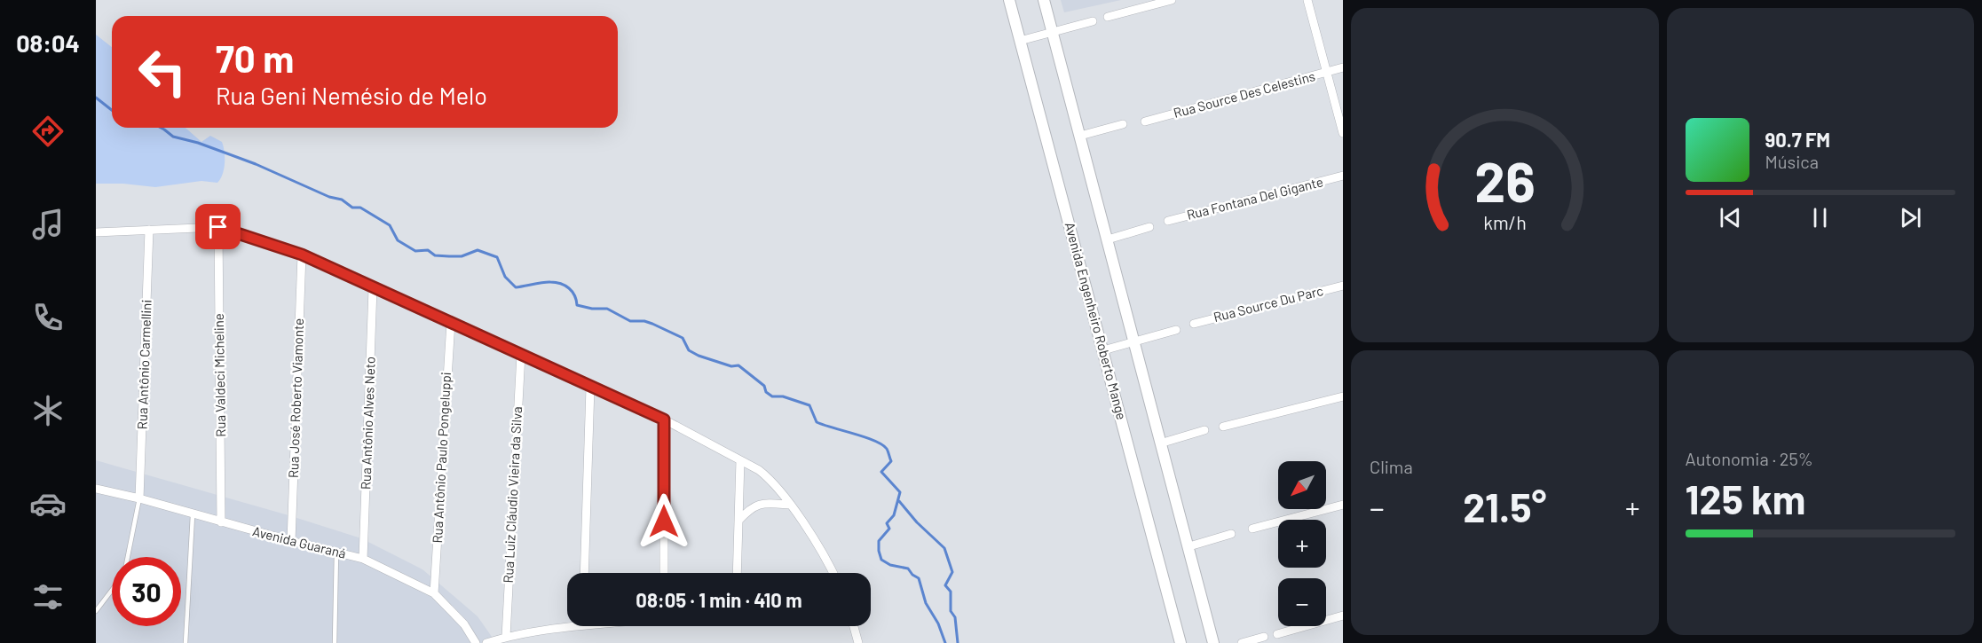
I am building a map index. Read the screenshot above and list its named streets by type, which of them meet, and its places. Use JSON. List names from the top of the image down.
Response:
{
  "streets": {
    "street": [
      "Rua Source Des Celestins",
      "Rua Fontana Del Gigante",
      "Rua Source Du Parc",
      "Avenida Engenheiro Roberto Mange",
      "Rua Antônio Carmellini",
      "Rua Valdeci Micheline",
      "Rua José Roberto Viamonte",
      "Rua Antônio Alves Neto",
      "Rua Antônio Paulo Pongeluppi",
      "Rua Luiz Cláudio Vieira da Silva",
      "Avenida Guaraná"
    ]
  },
  "crossings": [
    ["Rua Antônio Carmellini", "Avenida Guaraná"],
    ["Rua Valdeci Micheline", "Avenida Guaraná"],
    ["Rua José Roberto Viamonte", "Avenida Guaraná"],
    ["Rua Antônio Alves Neto", "Avenida Guaraná"],
    ["Rua Antônio Paulo Pongeluppi", "Avenida Guaraná"]
  ],
  "north": "bottom left",
  "page": {
    "tabs": "08:04",
    "turn": ["70 m", "Rua Geni Nemésio de Melo"],
    "song": ["90.7 FM", "Música"],
    "tile": [
      "Clima",
      ["Autonomia · 25%", "125 km"]
    ],
    "map_buttons": ["+", "−"],
    "heat": ["−", "21.5°", "+"],
    "limit": "30",
    "trip": "08:05 · 1 min · 410 m",
    "gauge": ["26", "km/h"]
  }
}
